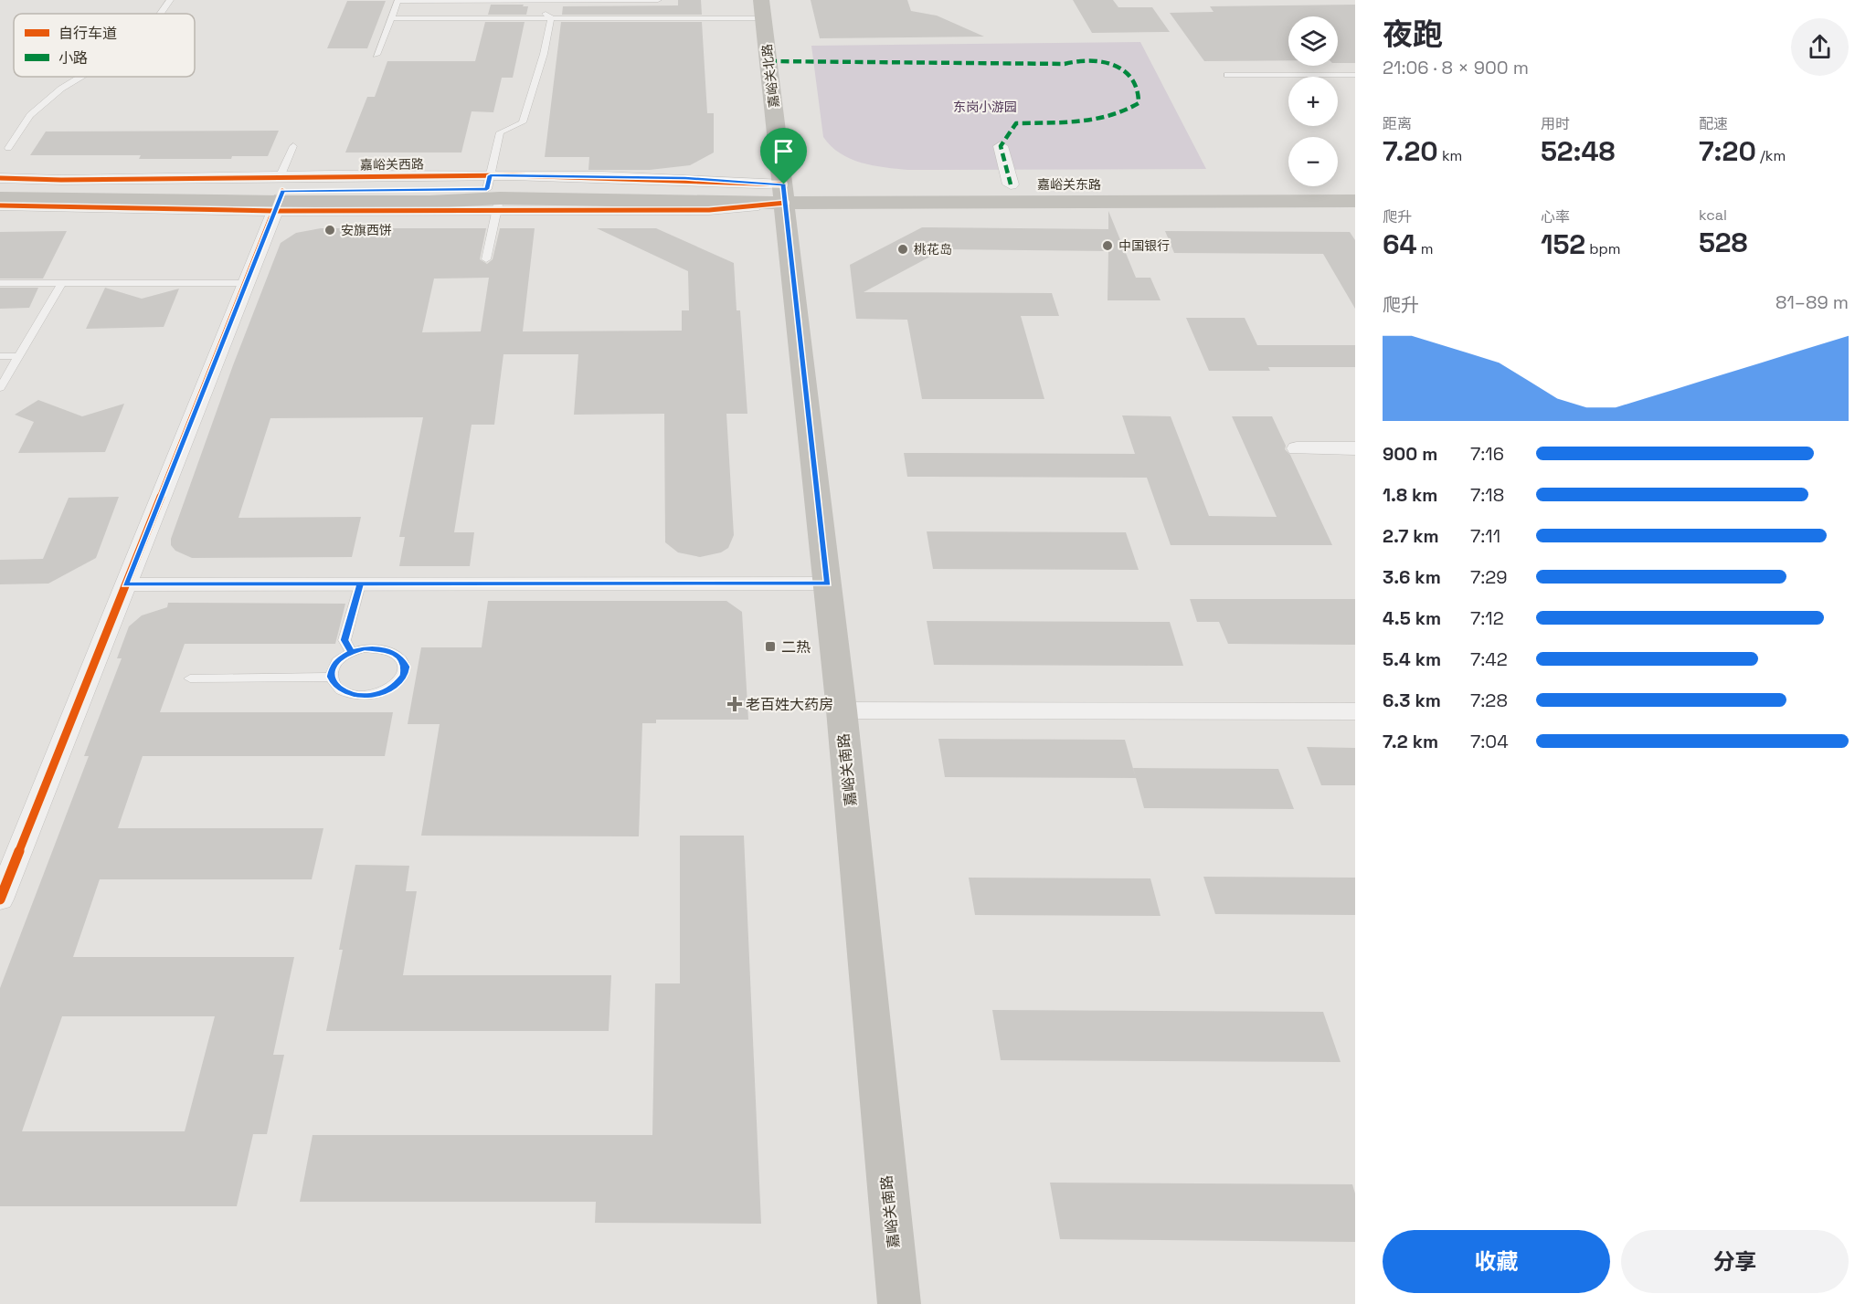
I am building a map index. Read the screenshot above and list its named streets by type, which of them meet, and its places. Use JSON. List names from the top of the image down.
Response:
{
  "streets": {
    "main road": ["嘉峪关北路", "嘉峪关东路", "嘉峪关南路"],
    "cycle path": ["嘉峪关西路"]
  },
  "crossings": [
    ["嘉峪关北路", "嘉峪关东路"],
    ["嘉峪关北路", "嘉峪关南路"],
    ["嘉峪关东路", "嘉峪关南路"]
  ],
  "parks": ["东岗小游园"],
  "places": {
    "other": ["安旗西饼", "中国银行", "桃花岛"],
    "transit": ["二热"],
    "health": ["老百姓大药房"]
  },
  "legend": ["自行车道", "小路"],
  "page": {
    "heading": ["夜跑", "21:06 · 8 × 900 m"],
    "map_buttons": ["+", "−"],
    "stats": [
      ["距离", "7.20 km"],
      ["用时", "52:48"],
      ["配速", "7:20 /km"],
      ["爬升", "64 m"],
      ["心率", "152 bpm"],
      ["kcal", "528"]
    ],
    "chart": ["爬升", "81–89 m"],
    "list": [
      {
        "name": "900 m",
        "note": "7:16"
      },
      {
        "name": "1.8 km",
        "note": "7:18"
      },
      {
        "name": "2.7 km",
        "note": "7:11"
      },
      {
        "name": "3.6 km",
        "note": "7:29"
      },
      {
        "name": "4.5 km",
        "note": "7:12"
      },
      {
        "name": "5.4 km",
        "note": "7:42"
      },
      {
        "name": "6.3 km",
        "note": "7:28"
      },
      {
        "name": "7.2 km",
        "note": "7:04"
      }
    ],
    "buttons": ["收藏", "分享"]
  }
}
